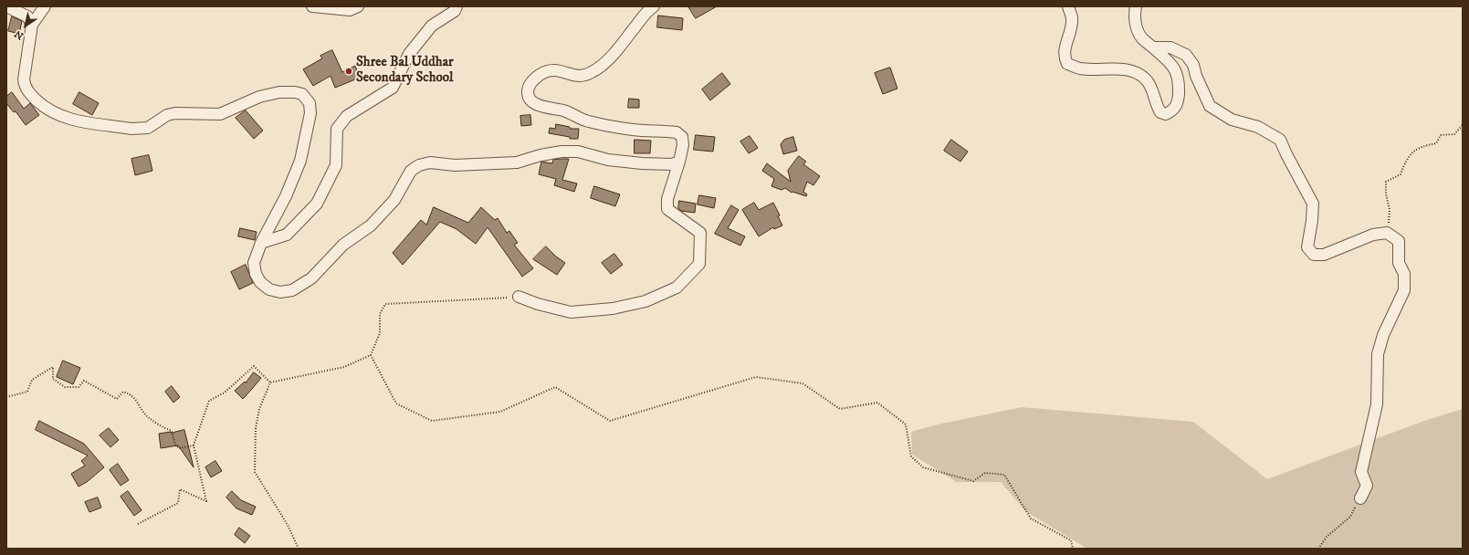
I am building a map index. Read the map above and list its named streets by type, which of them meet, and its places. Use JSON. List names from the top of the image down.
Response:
{
  "places": ["Shree Bal Uddhar Secondary School"],
  "north": "bottom left"
}
